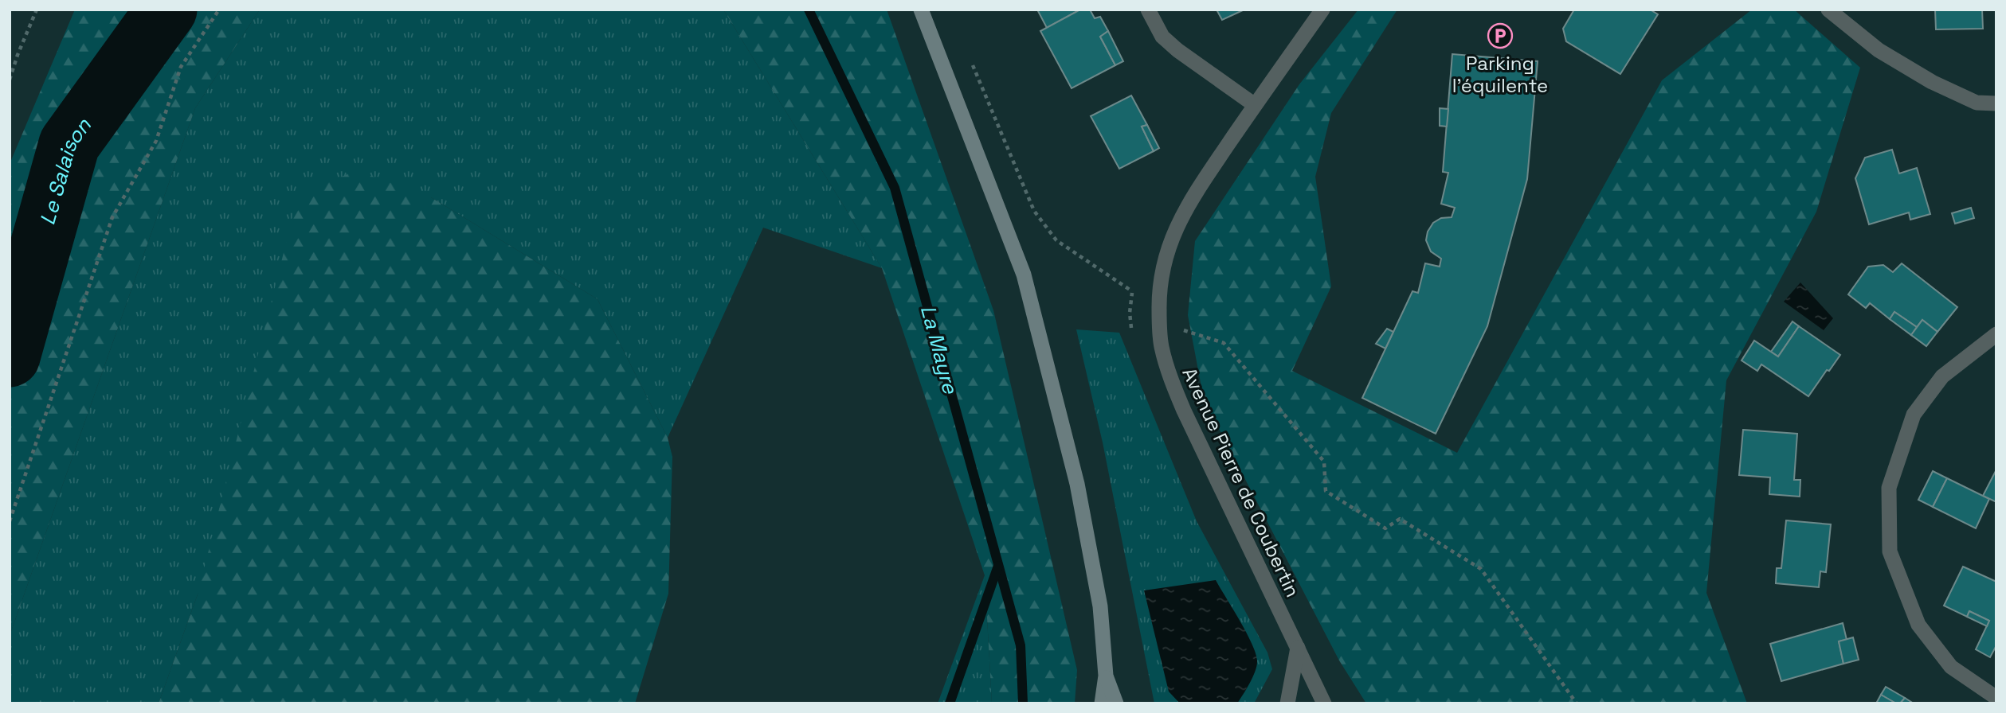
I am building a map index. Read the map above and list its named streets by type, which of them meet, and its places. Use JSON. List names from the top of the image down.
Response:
{
  "streets": {
    "street": ["Avenue Pierre de Coubertin"]
  },
  "water": ["Le Salaison", "La Mayre"],
  "places": {
    "parking": ["Parking l'équilente"]
  }
}
